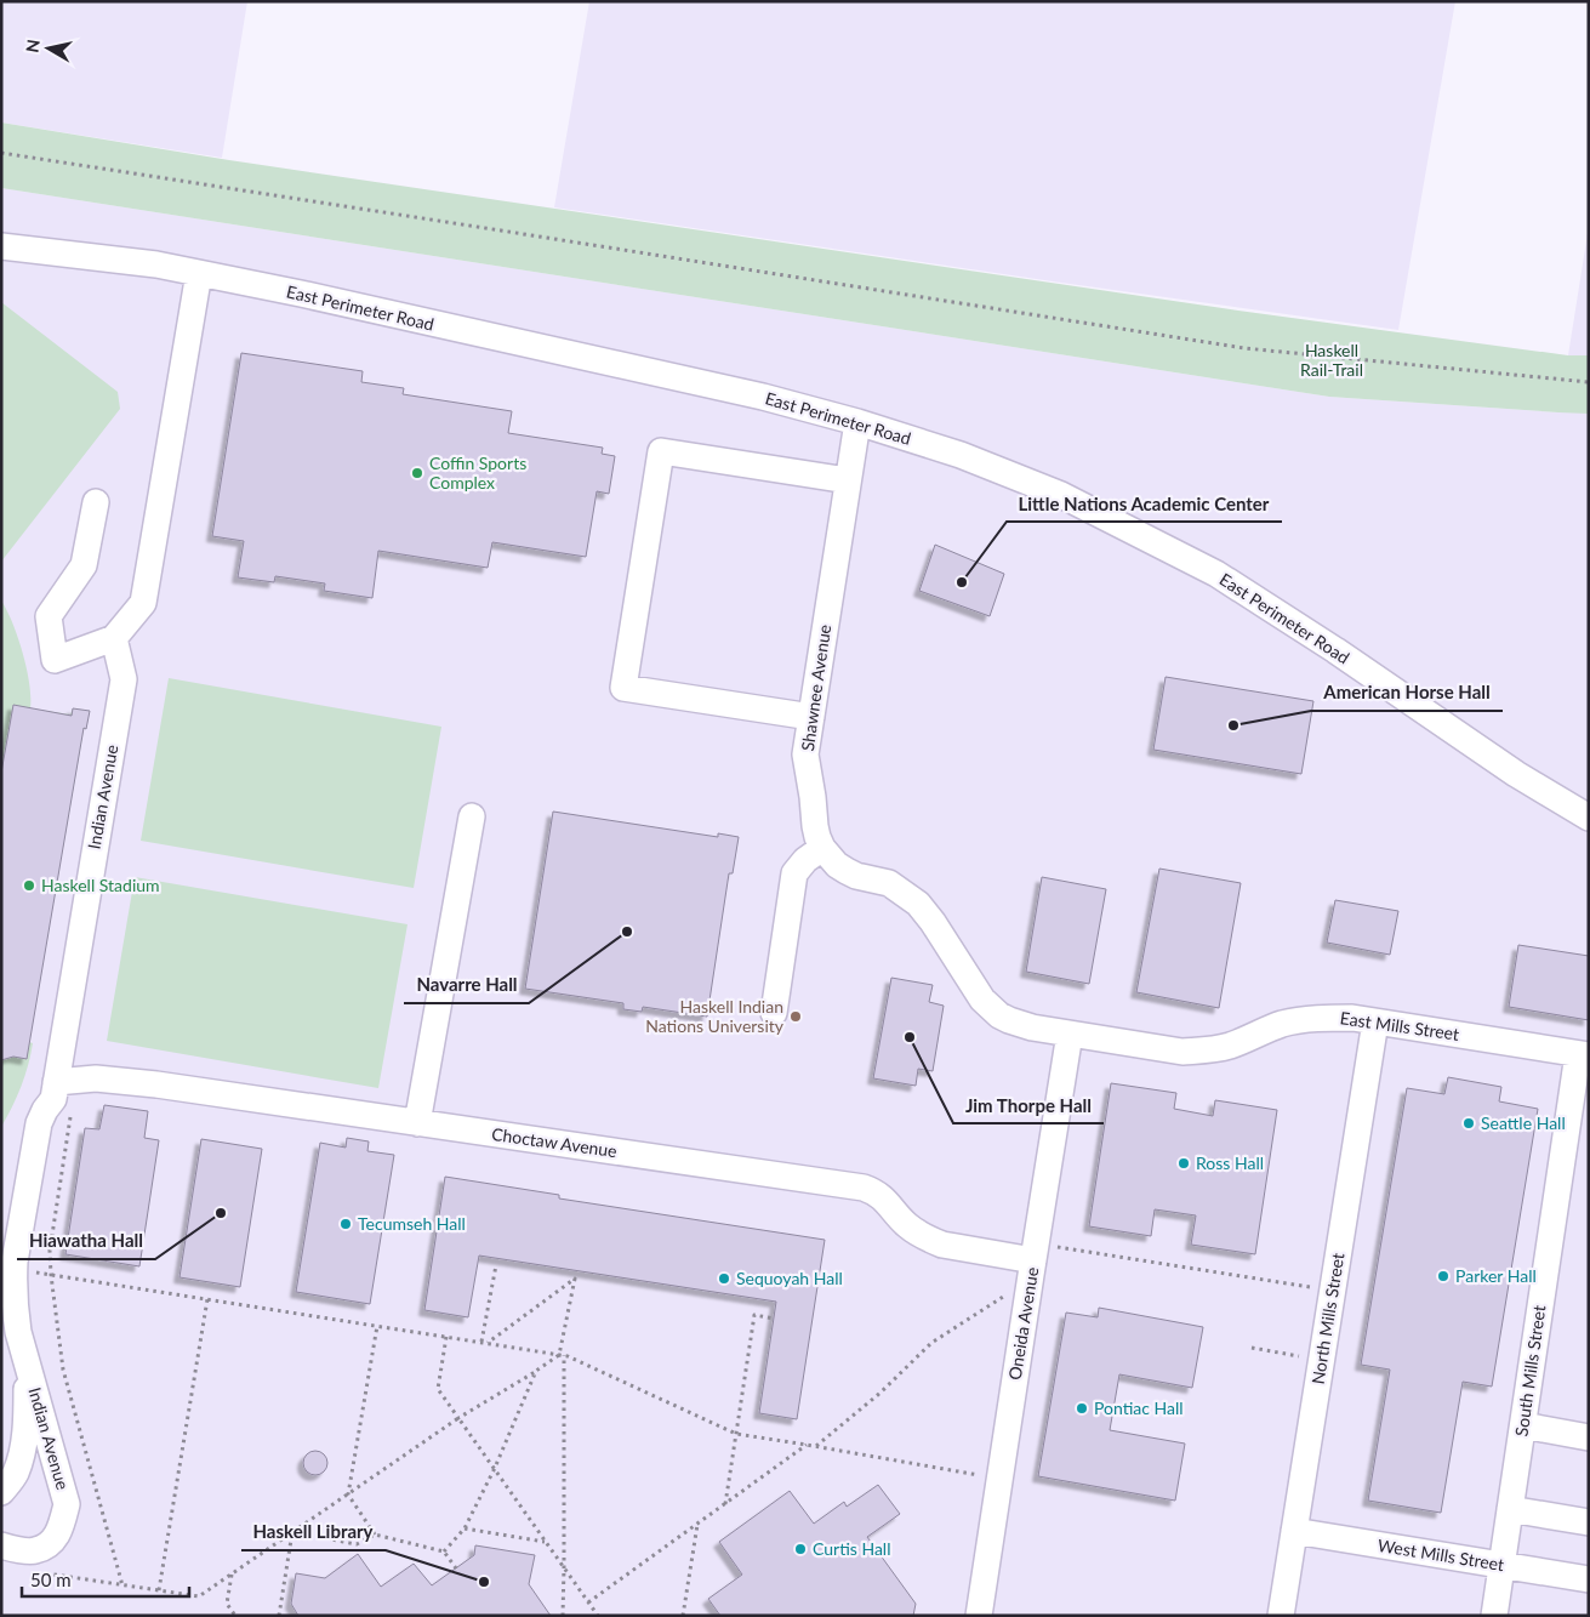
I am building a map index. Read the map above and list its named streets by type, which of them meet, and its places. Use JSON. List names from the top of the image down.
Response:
{
  "streets": {
    "street": [
      "East Perimeter Road",
      "Shawnee Avenue",
      "Indian Avenue",
      "East Mills Street",
      "Choctaw Avenue",
      "North Mills Street",
      "Oneida Avenue",
      "South Mills Street",
      "West Mills Street"
    ]
  },
  "crossings": [
    ["East Perimeter Road", "Shawnee Avenue"],
    ["Indian Avenue", "Choctaw Avenue"],
    ["East Mills Street", "North Mills Street"],
    ["East Mills Street", "Oneida Avenue"],
    ["East Mills Street", "South Mills Street"],
    ["Choctaw Avenue", "Oneida Avenue"],
    ["North Mills Street", "West Mills Street"],
    ["South Mills Street", "West Mills Street"]
  ],
  "parks": ["Haskell Rail-Trail"],
  "places": [
    "Coffin Sports Complex",
    "Little Nations Academic Center",
    "American Horse Hall",
    "Haskell Stadium",
    "Navarre Hall",
    "Haskell Indian Nations University",
    "Jim Thorpe Hall",
    "Seattle Hall",
    "Ross Hall",
    "Hiawatha Hall",
    "Tecumseh Hall",
    "Parker Hall",
    "Sequoyah Hall",
    "Pontiac Hall",
    "Curtis Hall",
    "Haskell Library"
  ],
  "scale_bar": "50 m",
  "north": "left"
}
